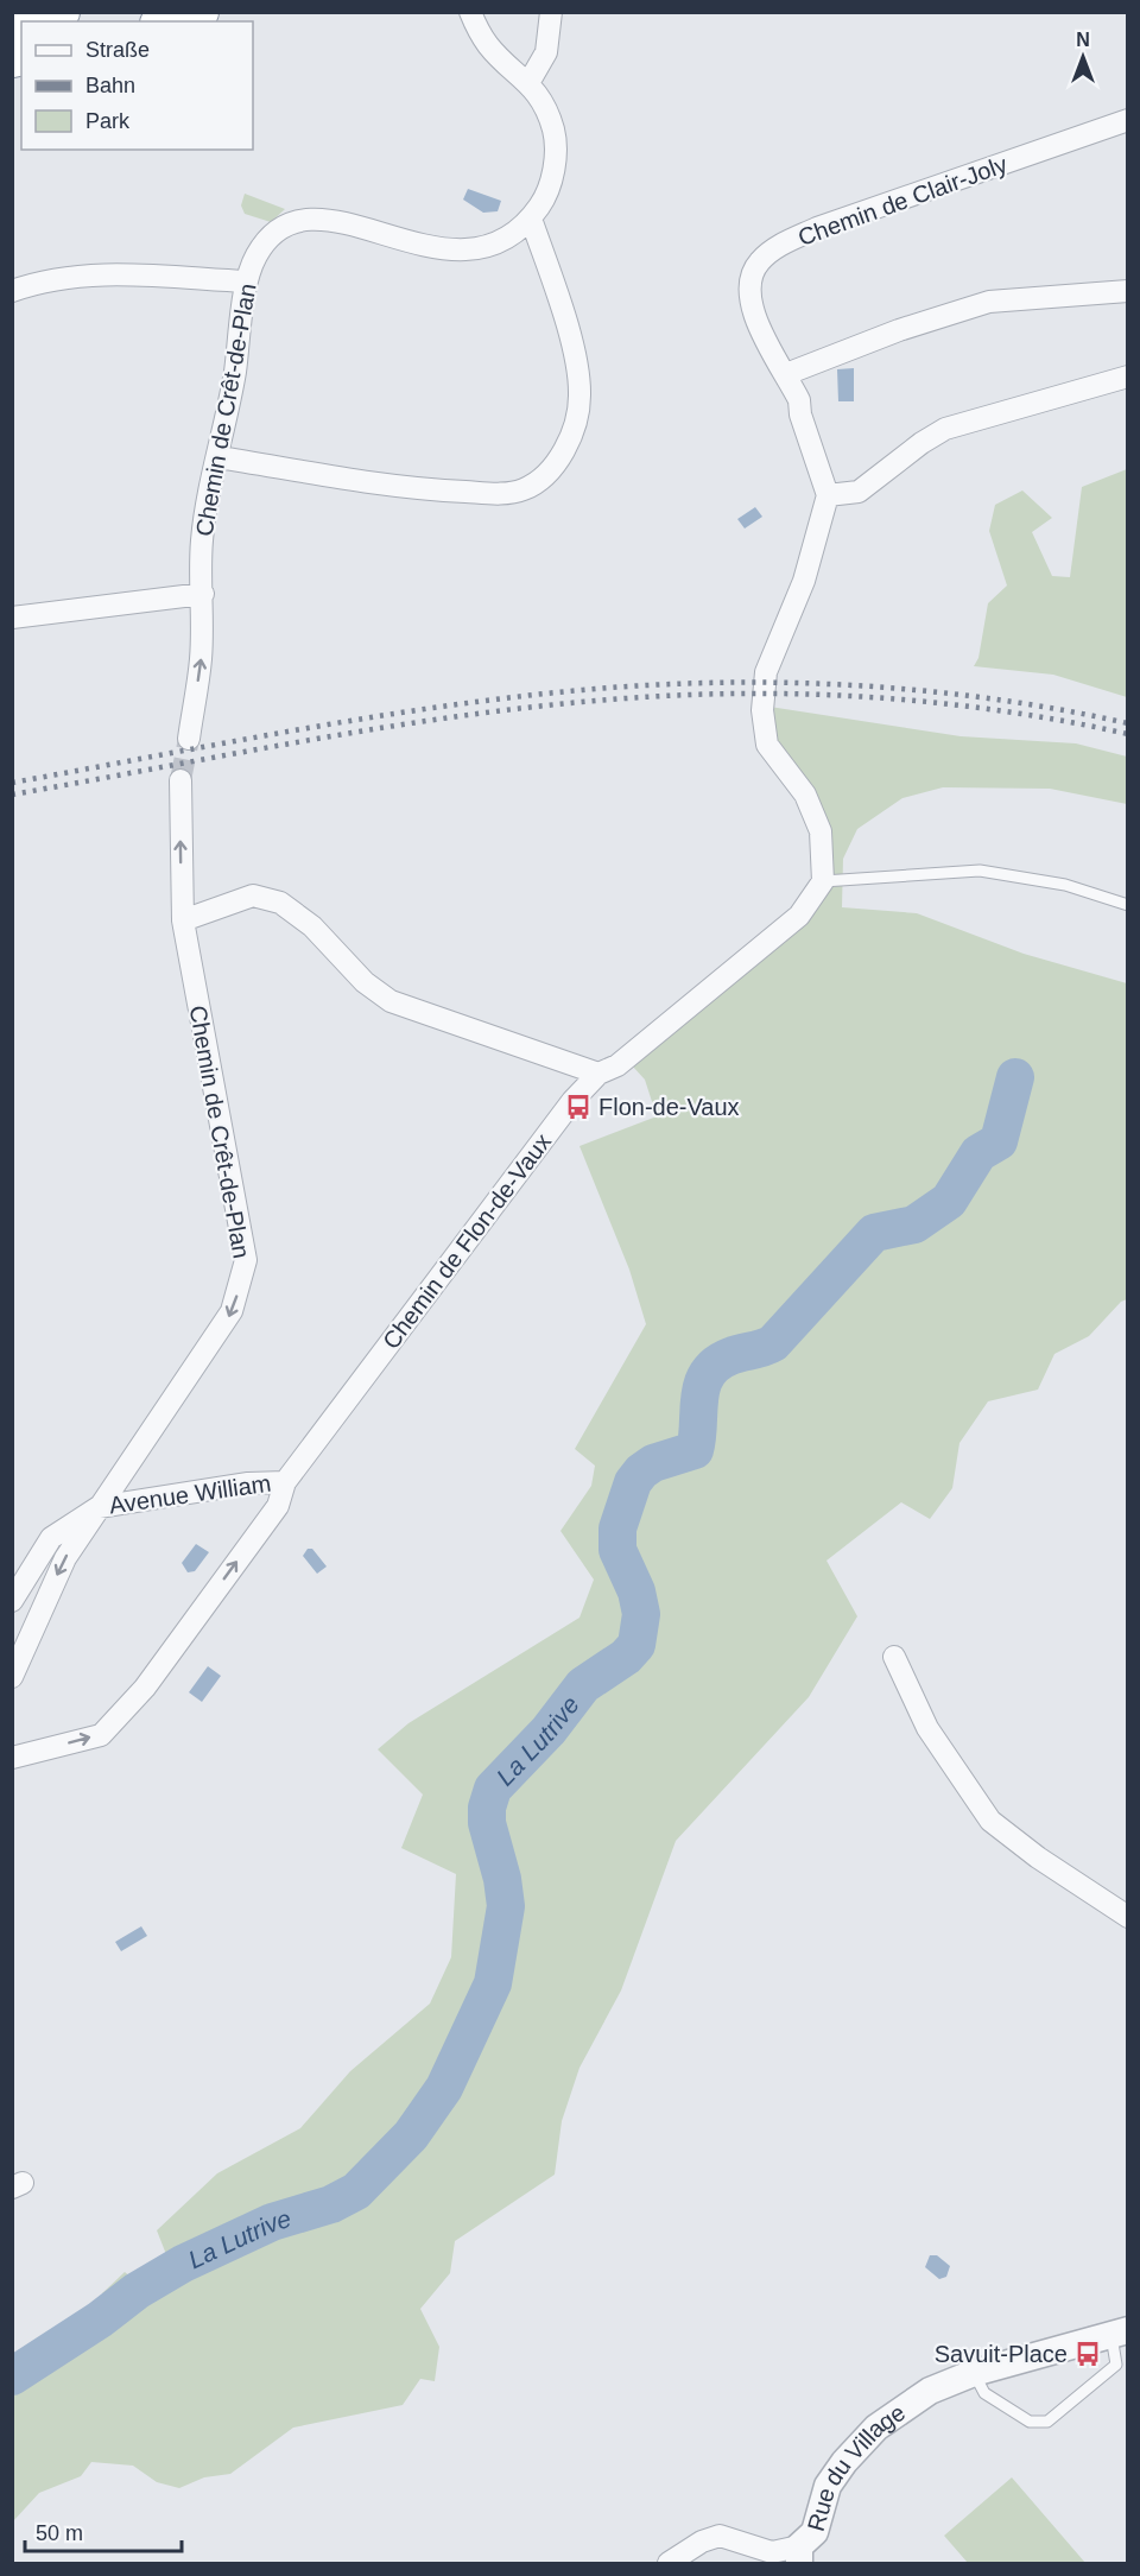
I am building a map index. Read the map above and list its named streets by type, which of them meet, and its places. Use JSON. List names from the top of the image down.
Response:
{
  "streets": {
    "street": [
      "Chemin de Clair-Joly",
      "Chemin de Crêt-de-Plan",
      "Chemin de Flon-de-Vaux",
      "Avenue William",
      "Rue du Village"
    ]
  },
  "crossings": [
    ["Chemin de Crêt-de-Plan", "Avenue William"],
    ["Chemin de Flon-de-Vaux", "Avenue William"]
  ],
  "water": ["La Lutrive"],
  "places": {
    "bus stop": ["Flon-de-Vaux", "Savuit-Place"]
  },
  "legend": ["Straße", "Bahn", "Park"],
  "scale_bar": "50 m",
  "north": "top"
}
